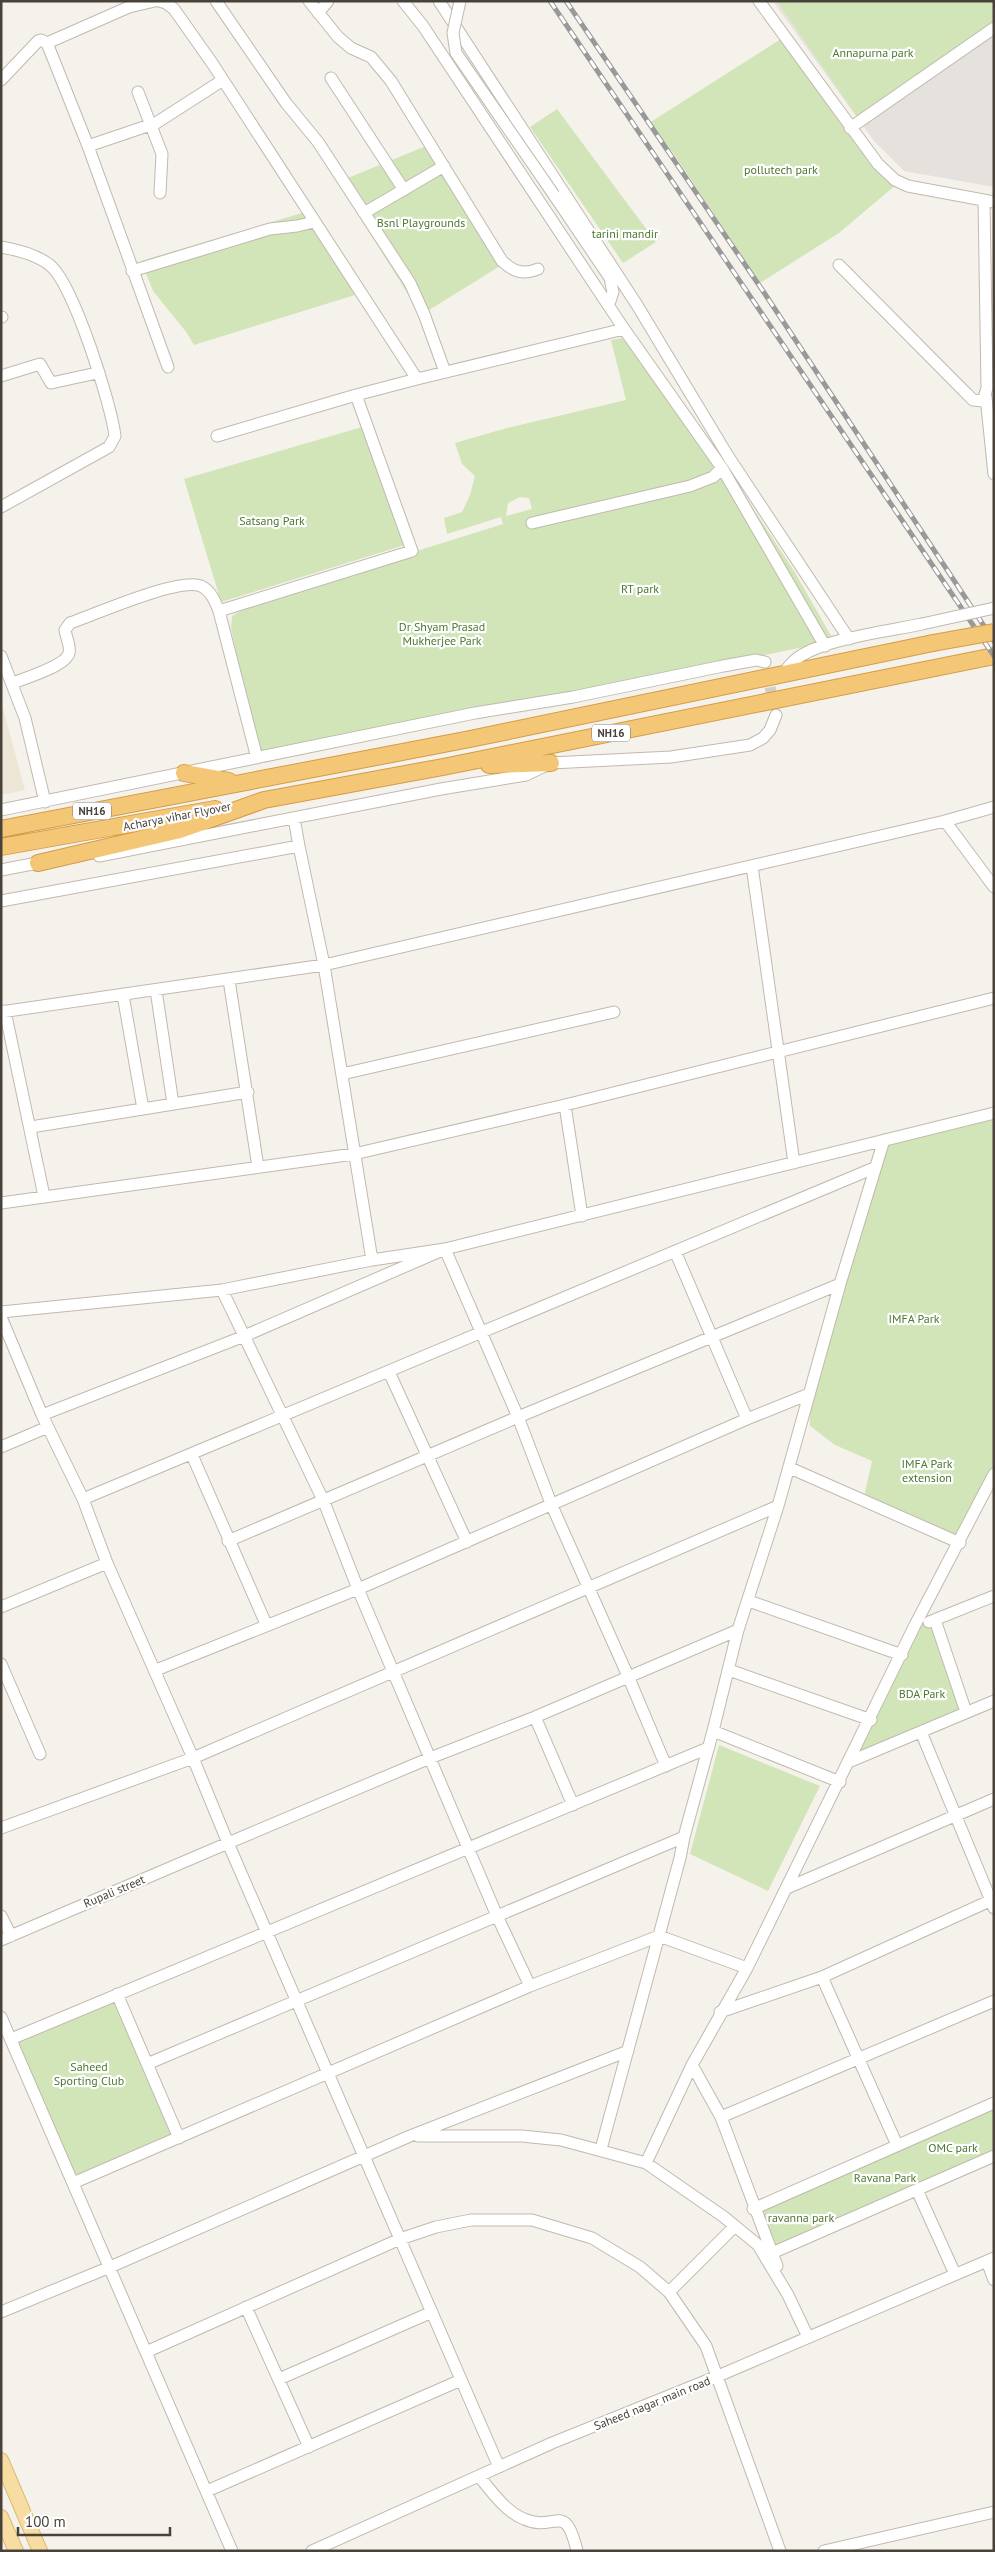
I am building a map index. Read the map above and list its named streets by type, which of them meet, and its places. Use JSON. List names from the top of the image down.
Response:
{
  "streets": {
    "highway": ["NH16", "Acharya vihar Flyover"],
    "street": ["Rupali street", "Saheed nagar main road"]
  },
  "crossings": [
    ["NH16", "Acharya vihar Flyover"]
  ],
  "parks": [
    "Annapurna park",
    "pollutech park",
    "Bsnl Playgrounds",
    "tarini mandir",
    "Satsang Park",
    "RT park",
    "Dr Shyam Prasad Mukherjee Park",
    "IMFA Park",
    "IMFA Park extension",
    "BDA Park",
    "Saheed Sporting Club",
    "OMC park",
    "Ravana Park",
    "ravanna park"
  ],
  "scale_bar": "100 m"
}
